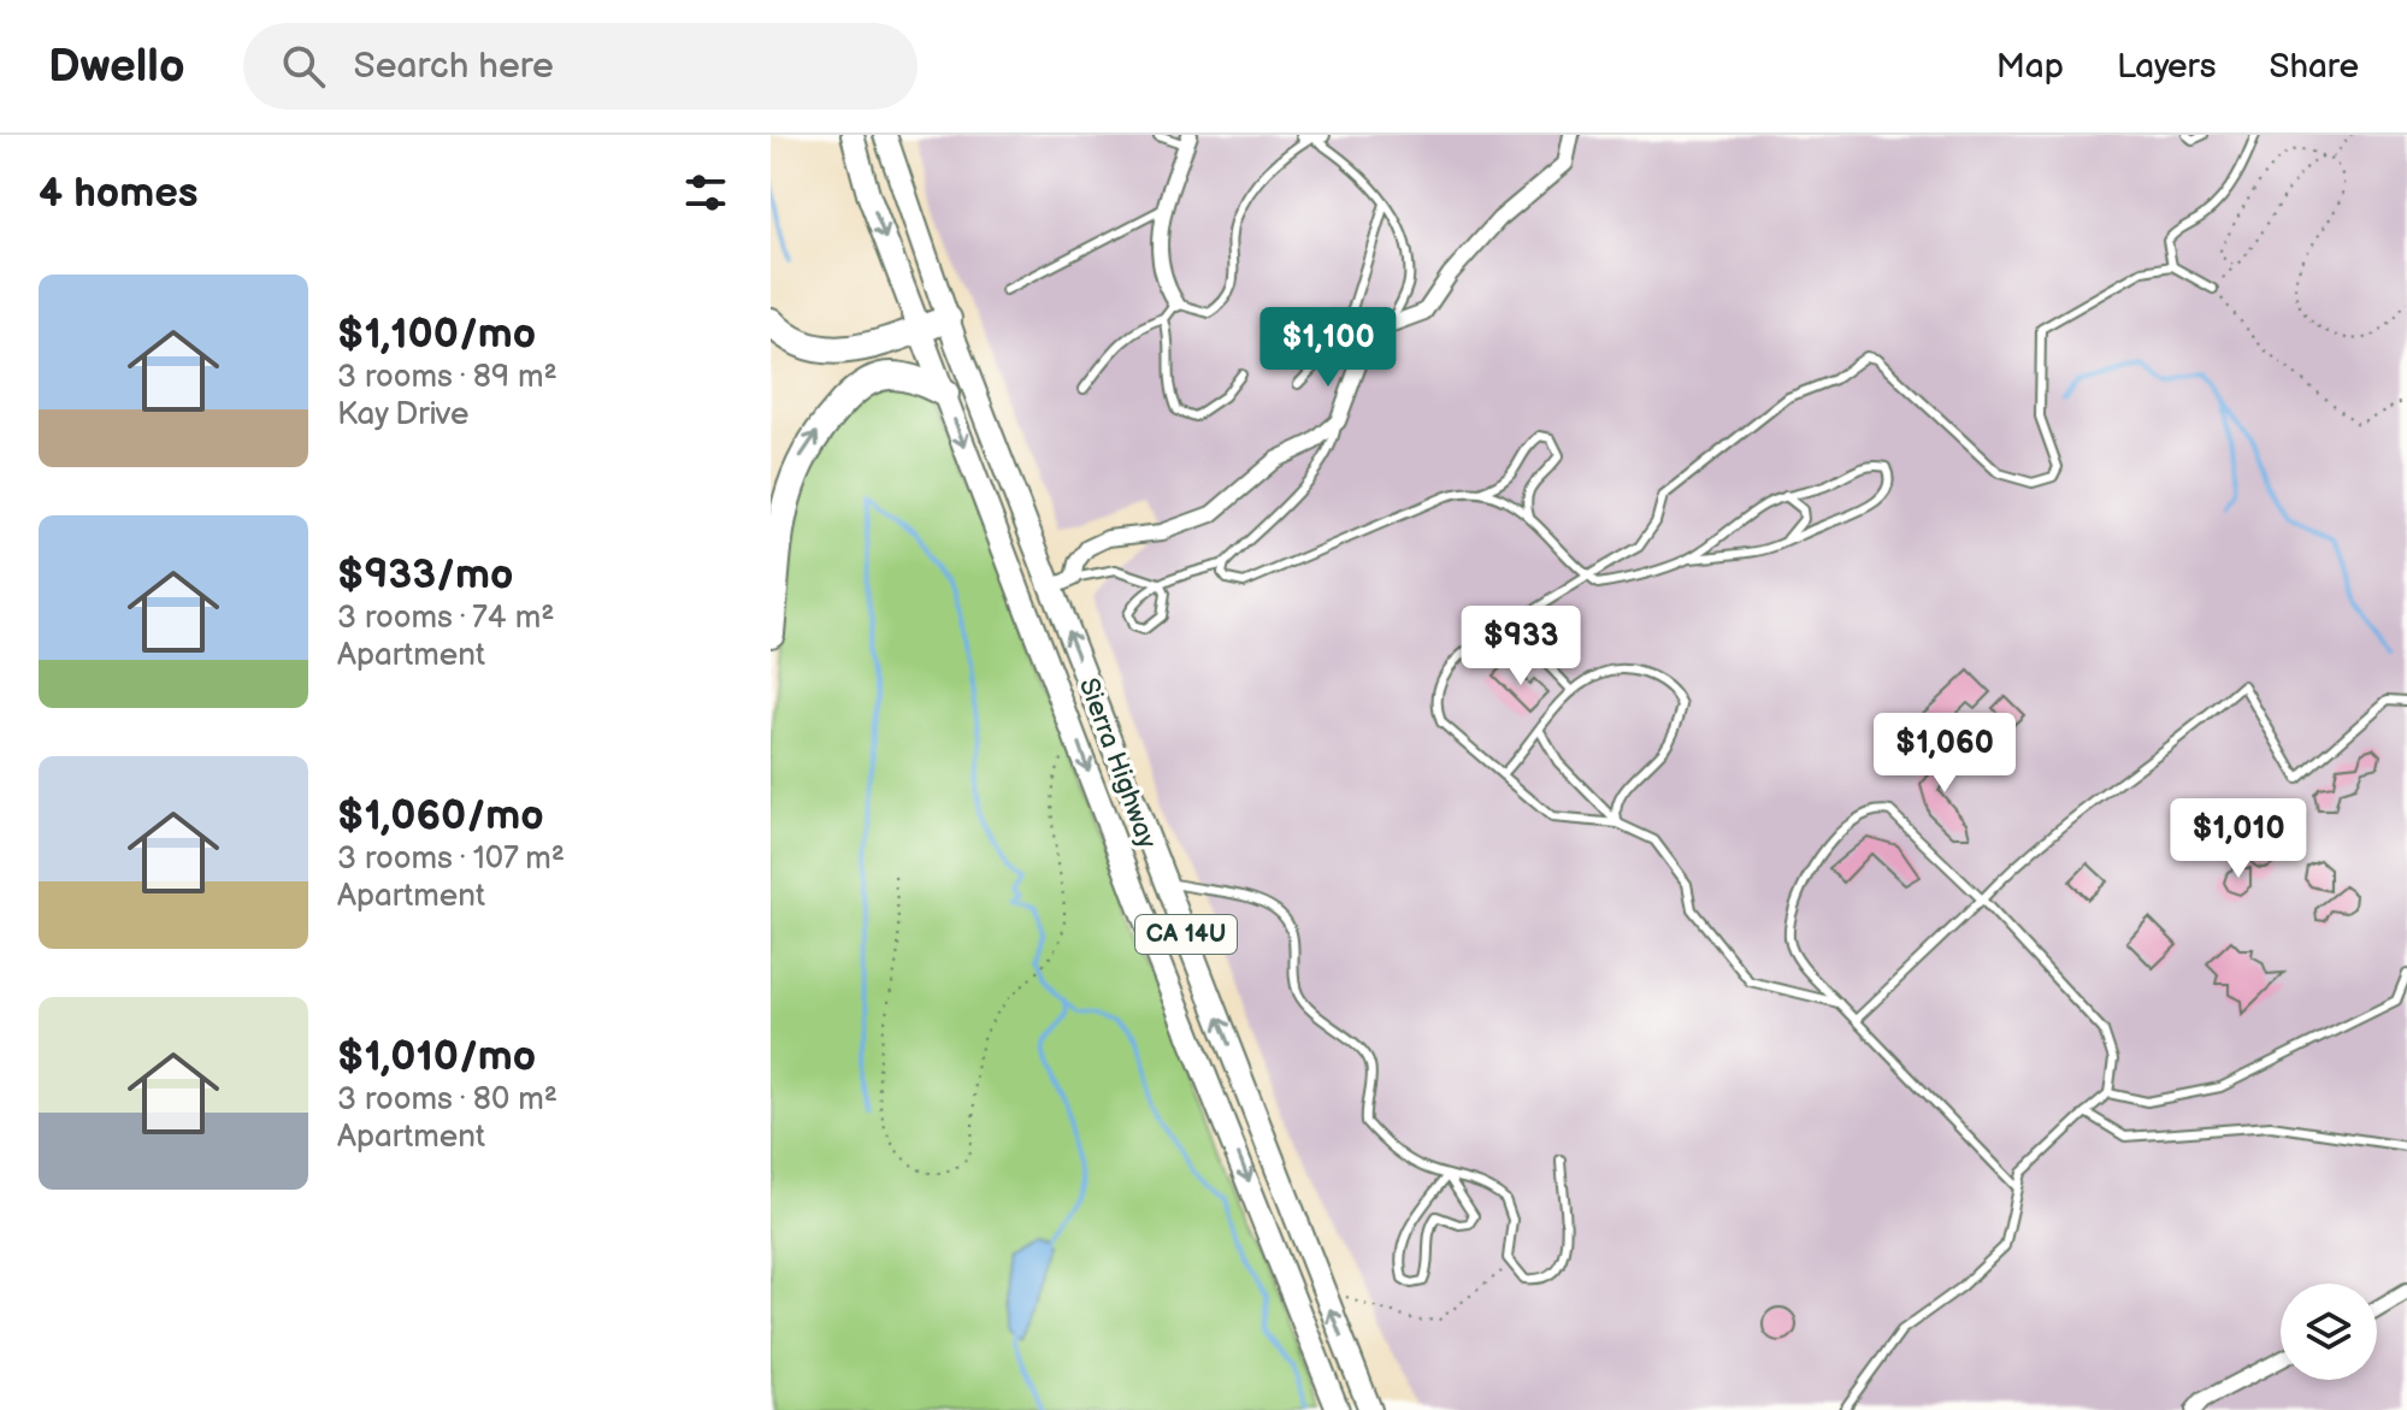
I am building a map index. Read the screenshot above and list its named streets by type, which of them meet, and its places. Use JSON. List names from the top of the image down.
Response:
{
  "streets": {
    "main road": ["Sierra Highway", "CA 14U"]
  },
  "page": {
    "header": "Dwello",
    "search": "Search here",
    "nav": ["Map", "Layers", "Share"],
    "heading": "4 homes",
    "list": [
      {
        "name": "$1,100/mo",
        "note": "3 rooms · 89 m² · Kay Drive"
      },
      {
        "name": "$933/mo",
        "note": "3 rooms · 74 m² · Apartment"
      },
      {
        "name": "$1,060/mo",
        "note": "3 rooms · 107 m² · Apartment"
      },
      {
        "name": "$1,010/mo",
        "note": "3 rooms · 80 m² · Apartment"
      }
    ],
    "price": [
      "$1,100",
      "$933",
      "$1,060",
      "$1,010"
    ]
  }
}
